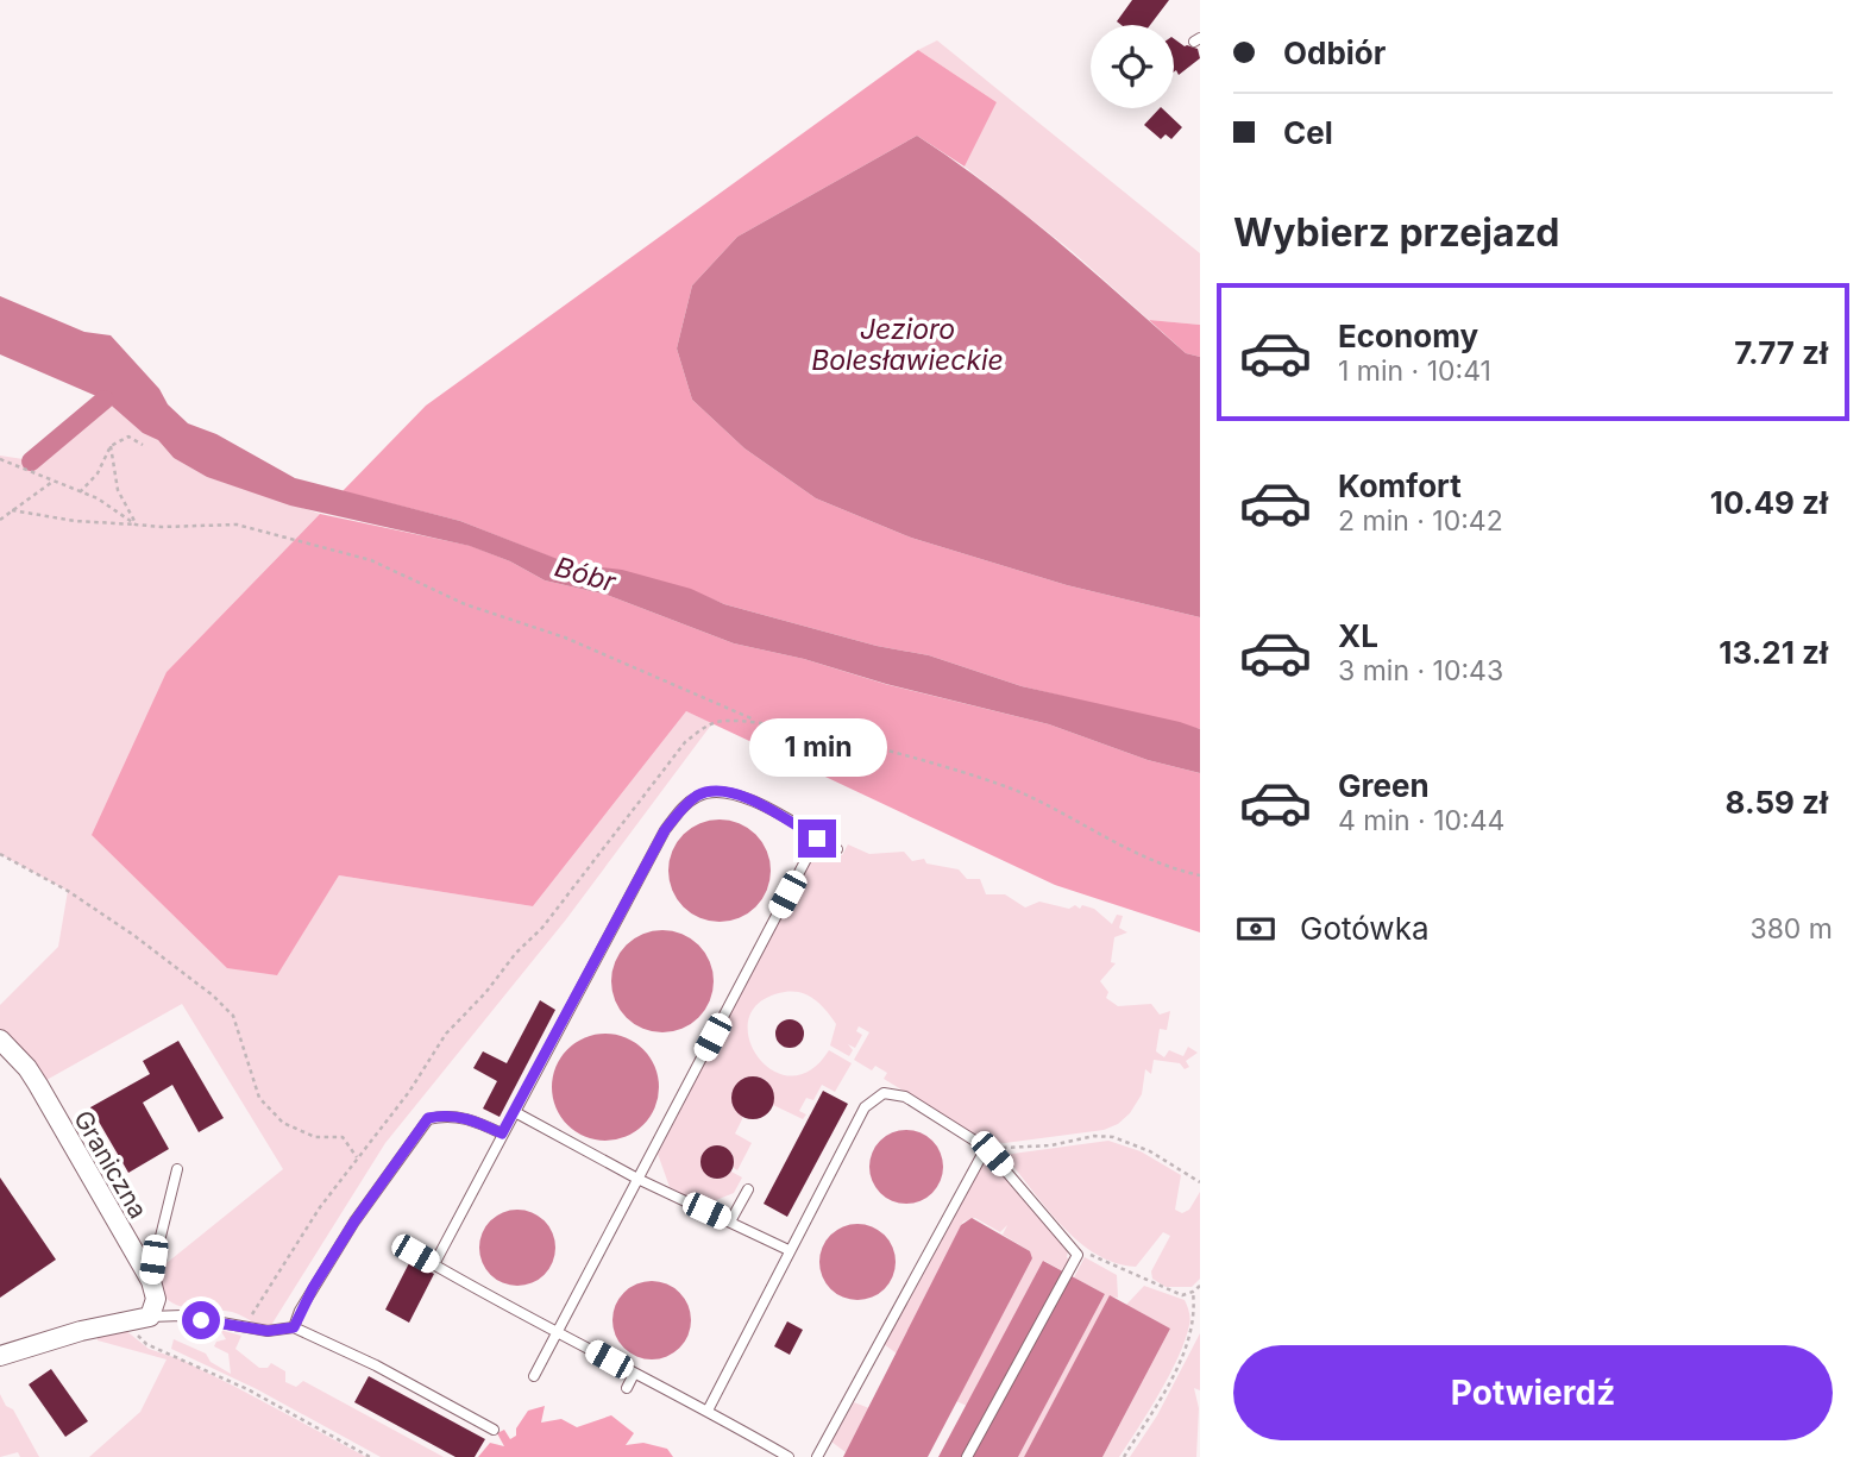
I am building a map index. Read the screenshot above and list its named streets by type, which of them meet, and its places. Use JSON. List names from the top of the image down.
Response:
{
  "streets": {
    "street": ["Graniczna"]
  },
  "water": ["Jezioro Bolesławieckie", "Bóbr"],
  "page": {
    "banner": ["Odbiór", "Cel"],
    "heading": "Wybierz przejazd",
    "list": [
      {
        "name": "Economy",
        "note": "1 min · 10:41",
        "value": "7.77 zł"
      },
      {
        "name": "Komfort",
        "note": "2 min · 10:42",
        "value": "10.49 zł"
      },
      {
        "name": "XL",
        "note": "3 min · 10:43",
        "value": "13.21 zł"
      },
      {
        "name": "Green",
        "note": "4 min · 10:44",
        "value": "8.59 zł"
      }
    ],
    "bubble": "1 min",
    "pay": ["Gotówka", "380 m"],
    "buttons": "Potwierdź"
  }
}
